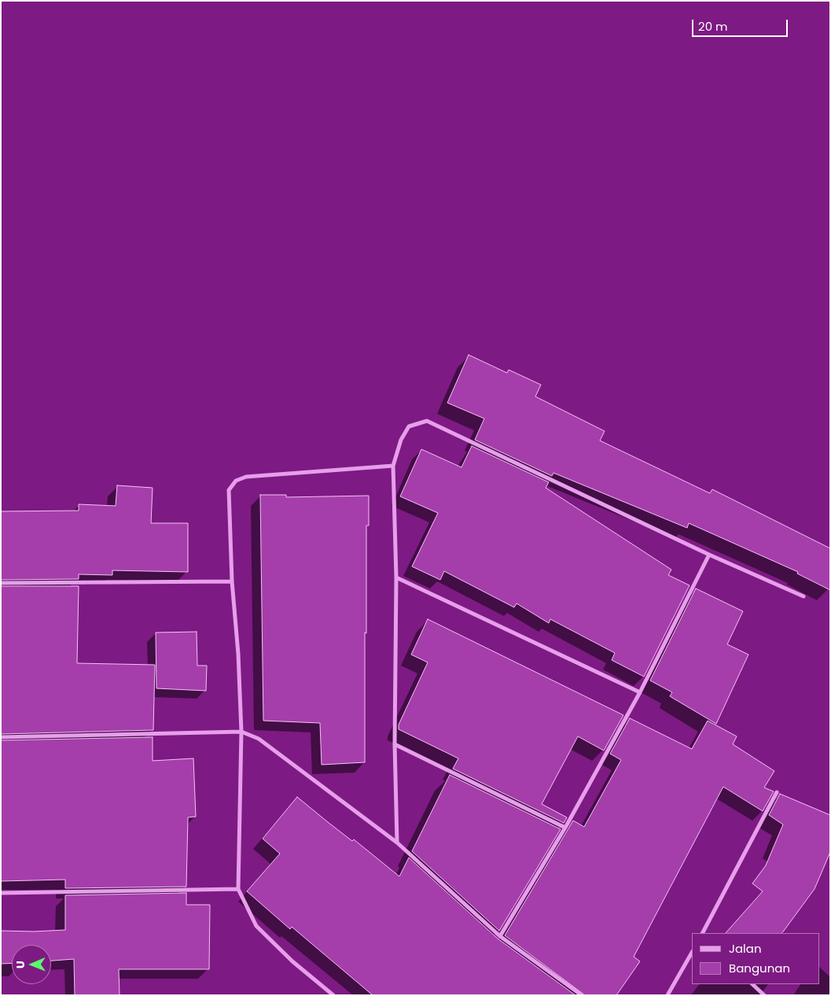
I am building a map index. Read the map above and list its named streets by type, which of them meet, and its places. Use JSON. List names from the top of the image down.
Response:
{
  "legend": ["Jalan", "Bangunan"],
  "scale_bar": "20 m",
  "north": "left"
}
